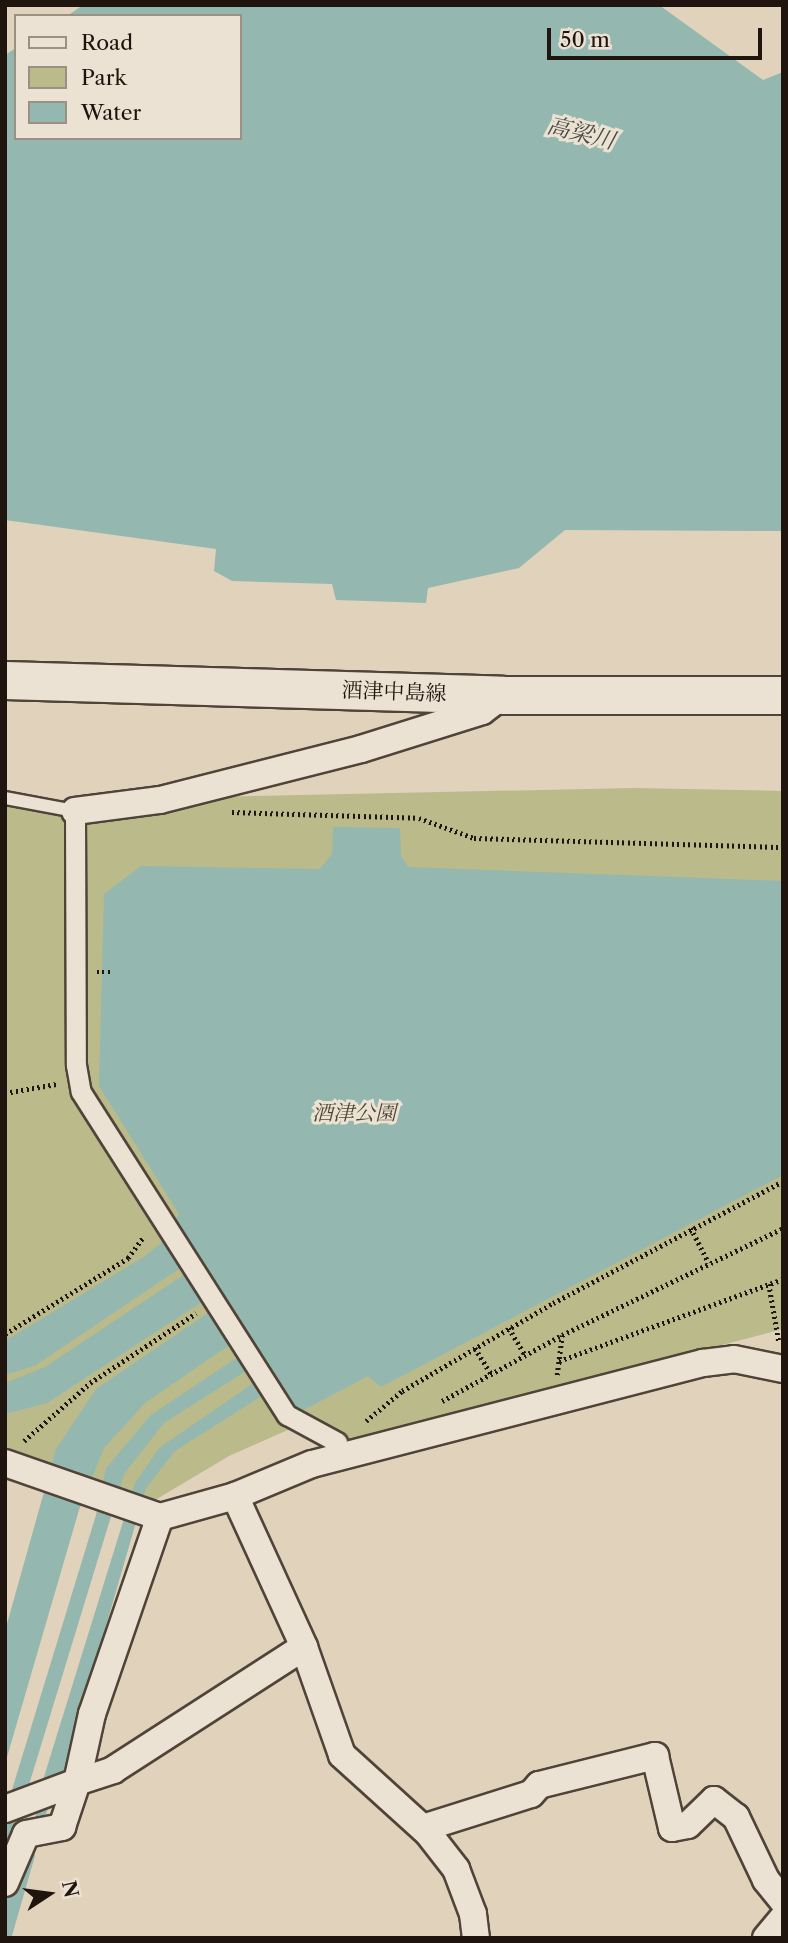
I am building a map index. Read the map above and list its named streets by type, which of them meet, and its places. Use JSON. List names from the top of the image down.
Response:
{
  "streets": {
    "main road": ["酒津中島線"]
  },
  "water": ["高梁川"],
  "parks": ["酒津公園"],
  "legend": ["Road", "Park", "Water"],
  "scale_bar": "50 m",
  "north": "right"
}
